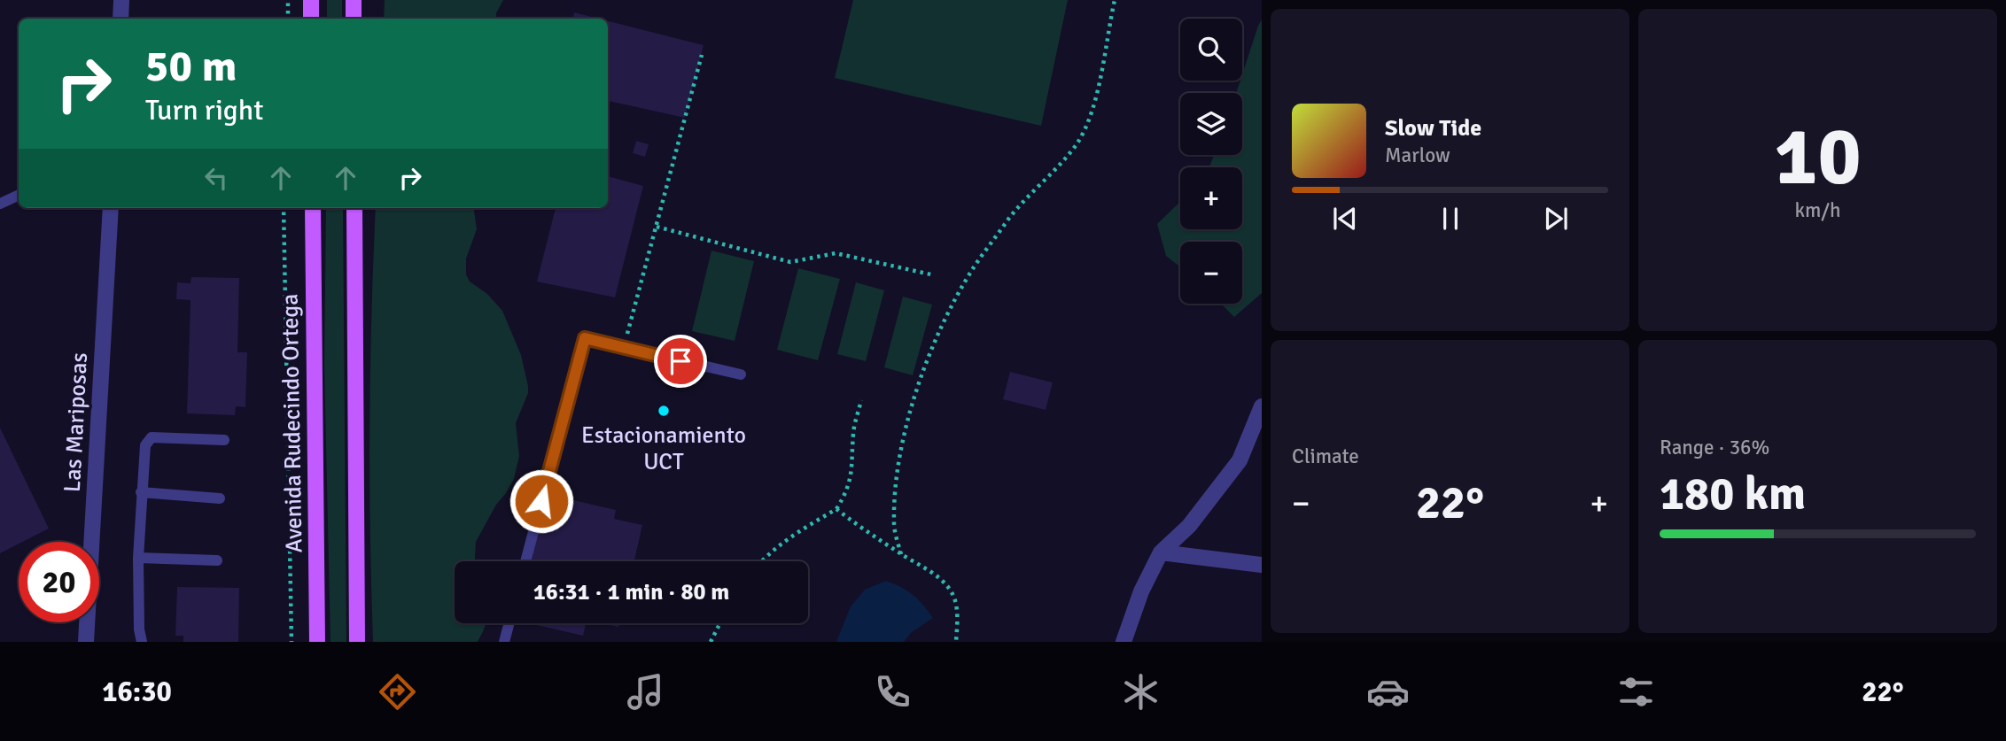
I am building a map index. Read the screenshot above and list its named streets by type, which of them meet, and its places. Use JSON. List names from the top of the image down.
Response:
{
  "streets": {
    "main road": ["Avenida Rudecindo Ortega"],
    "street": ["Las Mariposas"]
  },
  "places": ["Estacionamiento UCT"],
  "page": {
    "tile": [
      ["10", "km/h"],
      "Climate",
      ["Range · 36%", "180 km"]
    ],
    "map_buttons": ["+", "−"],
    "turn": ["50 m", "Turn right"],
    "song": ["Slow Tide", "Marlow"],
    "heat": ["−", "22°", "+"],
    "limit": "20",
    "trip": "16:31 · 1 min · 80 m",
    "tabs": ["16:30", "22°"]
  }
}
